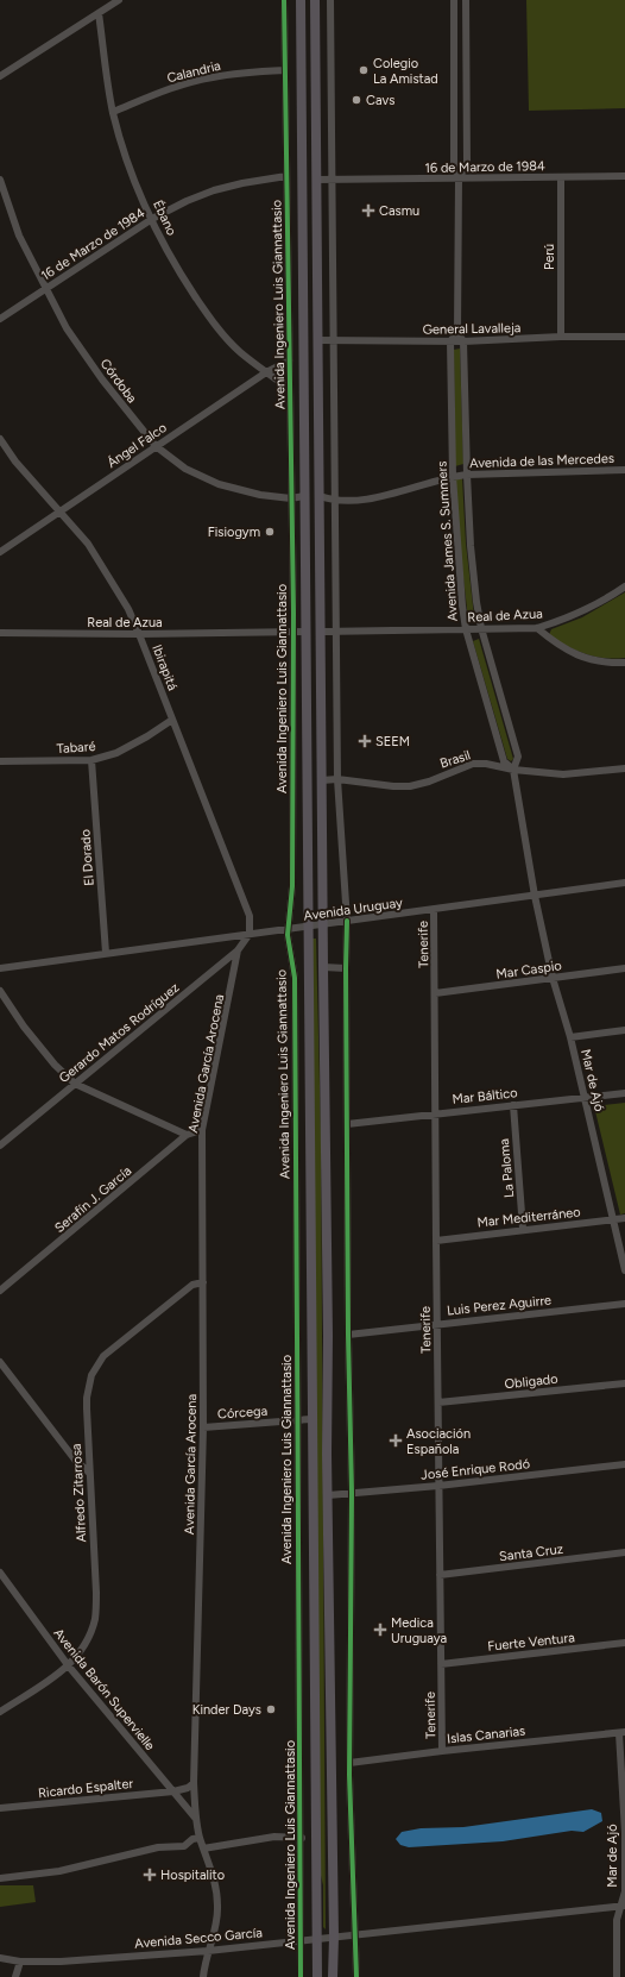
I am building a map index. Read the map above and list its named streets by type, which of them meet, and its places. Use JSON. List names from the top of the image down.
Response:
{
  "streets": {
    "main road": ["Avenida Ingeniero Luis Giannattasio"],
    "street": [
      "Calandria",
      "16 de Marzo de 1984",
      "Ébano",
      "Perú",
      "General Lavalleja",
      "Córdoba",
      "Ángel Falco",
      "Avenida de las Mercedes",
      "Avenida James S. Summers",
      "Real de Azua",
      "Ibirapitá",
      "Tabaré",
      "Brasil",
      "El Dorado",
      "Avenida Uruguay",
      "Tenerife",
      "Mar Caspio",
      "Gerardo Matos Rodríguez",
      "Avenida García Arocena",
      "Mar de Ajó",
      "Mar Báltico",
      "La Paloma",
      "Serafín J. García",
      "Mar Mediterráneo",
      "Luis Perez Aguirre",
      "Obligado",
      "Córcega",
      "José Enrique Rodó",
      "Alfredo Zitarrosa",
      "Santa Cruz",
      "Fuerte Ventura",
      "Avenida Barón Supervielle",
      "Islas Canarias",
      "Ricardo Espalter",
      "Avenida Secco García"
    ]
  },
  "crossings": [
    ["Calandria", "Ébano"],
    ["Calandria", "Avenida Ingeniero Luis Giannattasio"],
    ["16 de Marzo de 1984", "Ébano"],
    ["16 de Marzo de 1984", "Perú"],
    ["16 de Marzo de 1984", "Avenida Ingeniero Luis Giannattasio"],
    ["16 de Marzo de 1984", "Córdoba"],
    ["Ébano", "Avenida Ingeniero Luis Giannattasio"],
    ["Ébano", "Ángel Falco"],
    ["Perú", "General Lavalleja"],
    ["Avenida Ingeniero Luis Giannattasio", "Córdoba"],
    ["Avenida Ingeniero Luis Giannattasio", "Ángel Falco"],
    ["Avenida Ingeniero Luis Giannattasio", "Real de Azua"],
    ["Avenida Ingeniero Luis Giannattasio", "Avenida Uruguay"],
    ["Avenida Ingeniero Luis Giannattasio", "Córcega"],
    ["Avenida Ingeniero Luis Giannattasio", "Avenida Secco García"],
    ["General Lavalleja", "Avenida James S. Summers"],
    ["Córdoba", "Ángel Falco"],
    ["Ángel Falco", "Ibirapitá"],
    ["Avenida de las Mercedes", "Avenida James S. Summers"],
    ["Avenida James S. Summers", "Real de Azua"],
    ["Avenida James S. Summers", "Brasil"],
    ["Avenida James S. Summers", "Avenida Uruguay"],
    ["Avenida James S. Summers", "Mar de Ajó"],
    ["Real de Azua", "Ibirapitá"],
    ["Ibirapitá", "Tabaré"],
    ["Ibirapitá", "Avenida Uruguay"],
    ["Ibirapitá", "Gerardo Matos Rodríguez"],
    ["Tabaré", "El Dorado"],
    ["El Dorado", "Avenida Uruguay"],
    ["Avenida Uruguay", "Tenerife"],
    ["Avenida Uruguay", "Gerardo Matos Rodríguez"],
    ["Avenida Uruguay", "Mar de Ajó"],
    ["Tenerife", "Mar Caspio"],
    ["Tenerife", "Mar Báltico"],
    ["Tenerife", "Mar Mediterráneo"],
    ["Tenerife", "Luis Perez Aguirre"],
    ["Tenerife", "Obligado"],
    ["Tenerife", "José Enrique Rodó"],
    ["Tenerife", "Santa Cruz"],
    ["Tenerife", "Fuerte Ventura"],
    ["Tenerife", "Islas Canarias"],
    ["Mar Caspio", "Mar de Ajó"],
    ["Gerardo Matos Rodríguez", "Avenida García Arocena"],
    ["Avenida García Arocena", "Serafín J. García"],
    ["Avenida García Arocena", "Córcega"],
    ["Avenida García Arocena", "Alfredo Zitarrosa"],
    ["Avenida García Arocena", "Avenida Barón Supervielle"],
    ["Avenida García Arocena", "Ricardo Espalter"],
    ["Avenida García Arocena", "Avenida Secco García"],
    ["Mar de Ajó", "Mar Báltico"],
    ["Mar de Ajó", "Mar Mediterráneo"],
    ["Mar de Ajó", "Islas Canarias"],
    ["Mar de Ajó", "Avenida Secco García"],
    ["Mar Báltico", "La Paloma"],
    ["La Paloma", "Mar Mediterráneo"],
    ["Alfredo Zitarrosa", "Avenida Barón Supervielle"],
    ["Avenida Barón Supervielle", "Ricardo Espalter"]
  ],
  "places": {
    "other": [
      "Colegio La Amistad",
      "Cavs",
      "Fisiogym",
      "Kinder Days"
    ],
    "health": [
      "Casmu",
      "SEEM",
      "Asociación Española",
      "Medica Uruguaya",
      "Hospitalito"
    ]
  }
}
